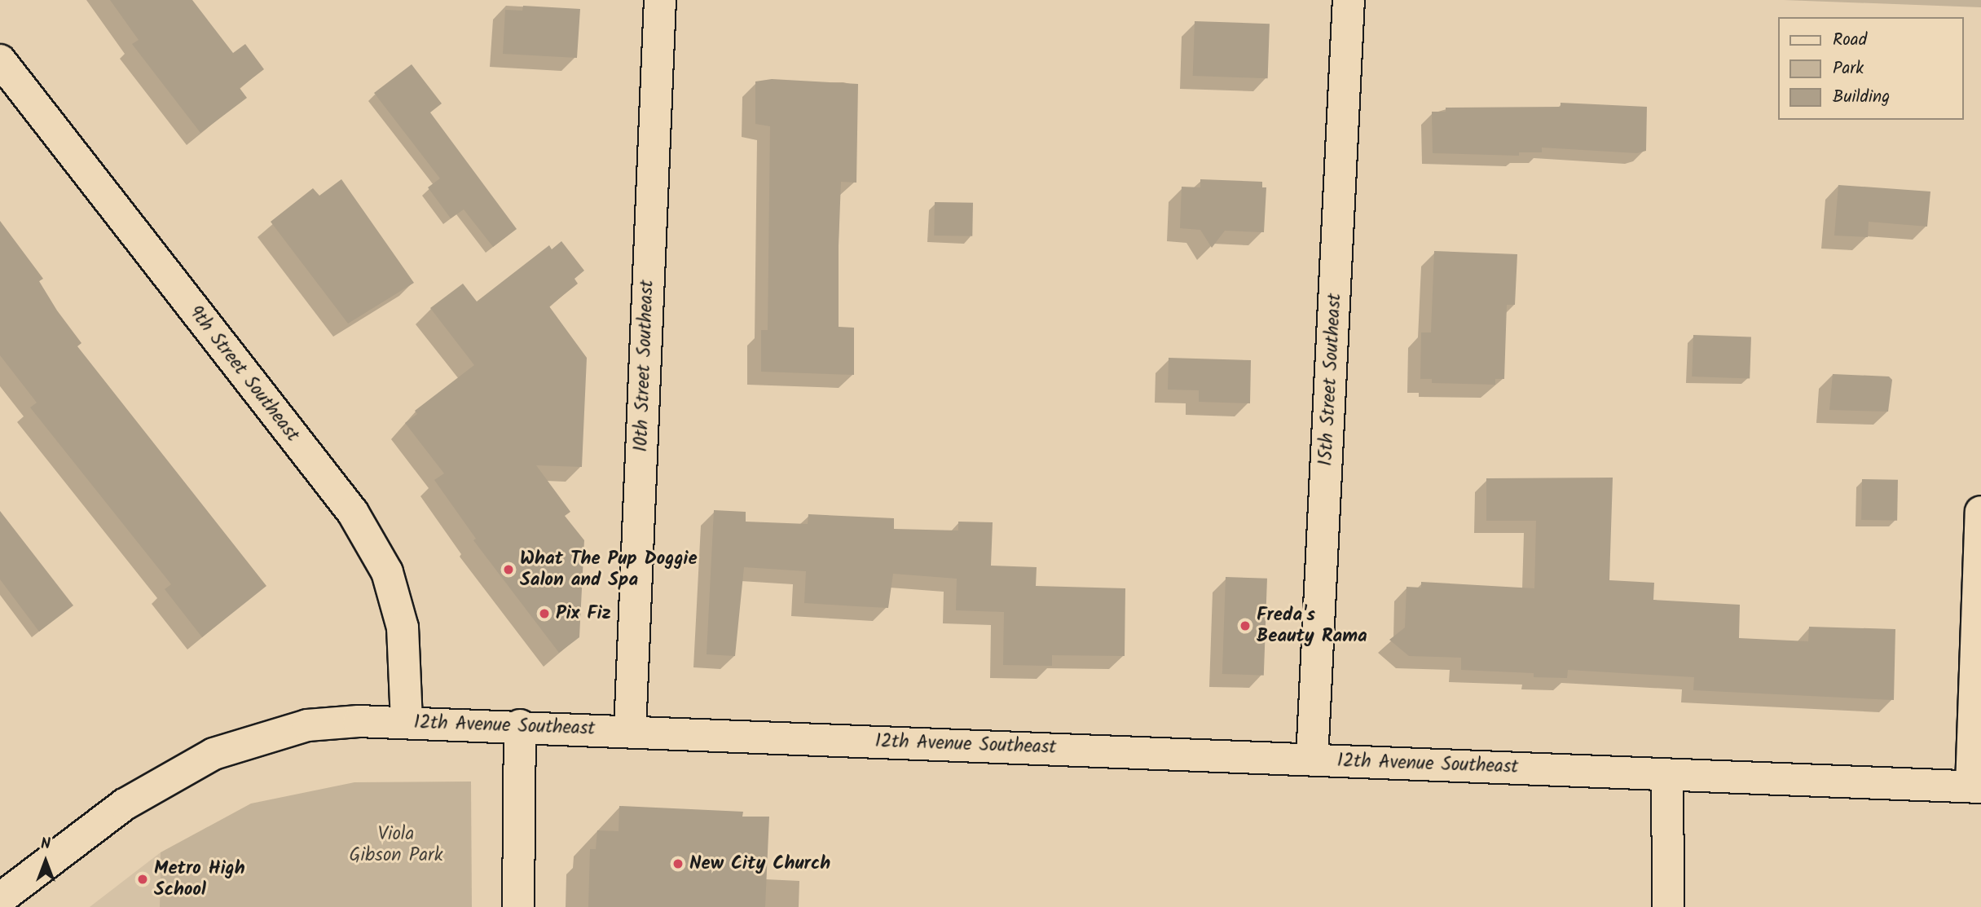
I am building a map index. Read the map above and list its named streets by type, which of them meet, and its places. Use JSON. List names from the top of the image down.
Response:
{
  "streets": {
    "street": [
      "10th Street Southeast",
      "9th Street Southeast",
      "15th Street Southeast",
      "12th Avenue Southeast"
    ]
  },
  "crossings": [
    ["10th Street Southeast", "12th Avenue Southeast"],
    ["9th Street Southeast", "12th Avenue Southeast"],
    ["15th Street Southeast", "12th Avenue Southeast"]
  ],
  "parks": ["Viola Gibson Park"],
  "places": [
    "What The Pup Doggie Salon and Spa",
    "Pix Fiz",
    "Freda's Beauty Rama",
    "New City Church",
    "Metro High School"
  ],
  "legend": ["Road", "Park", "Building"],
  "north": "top"
}
